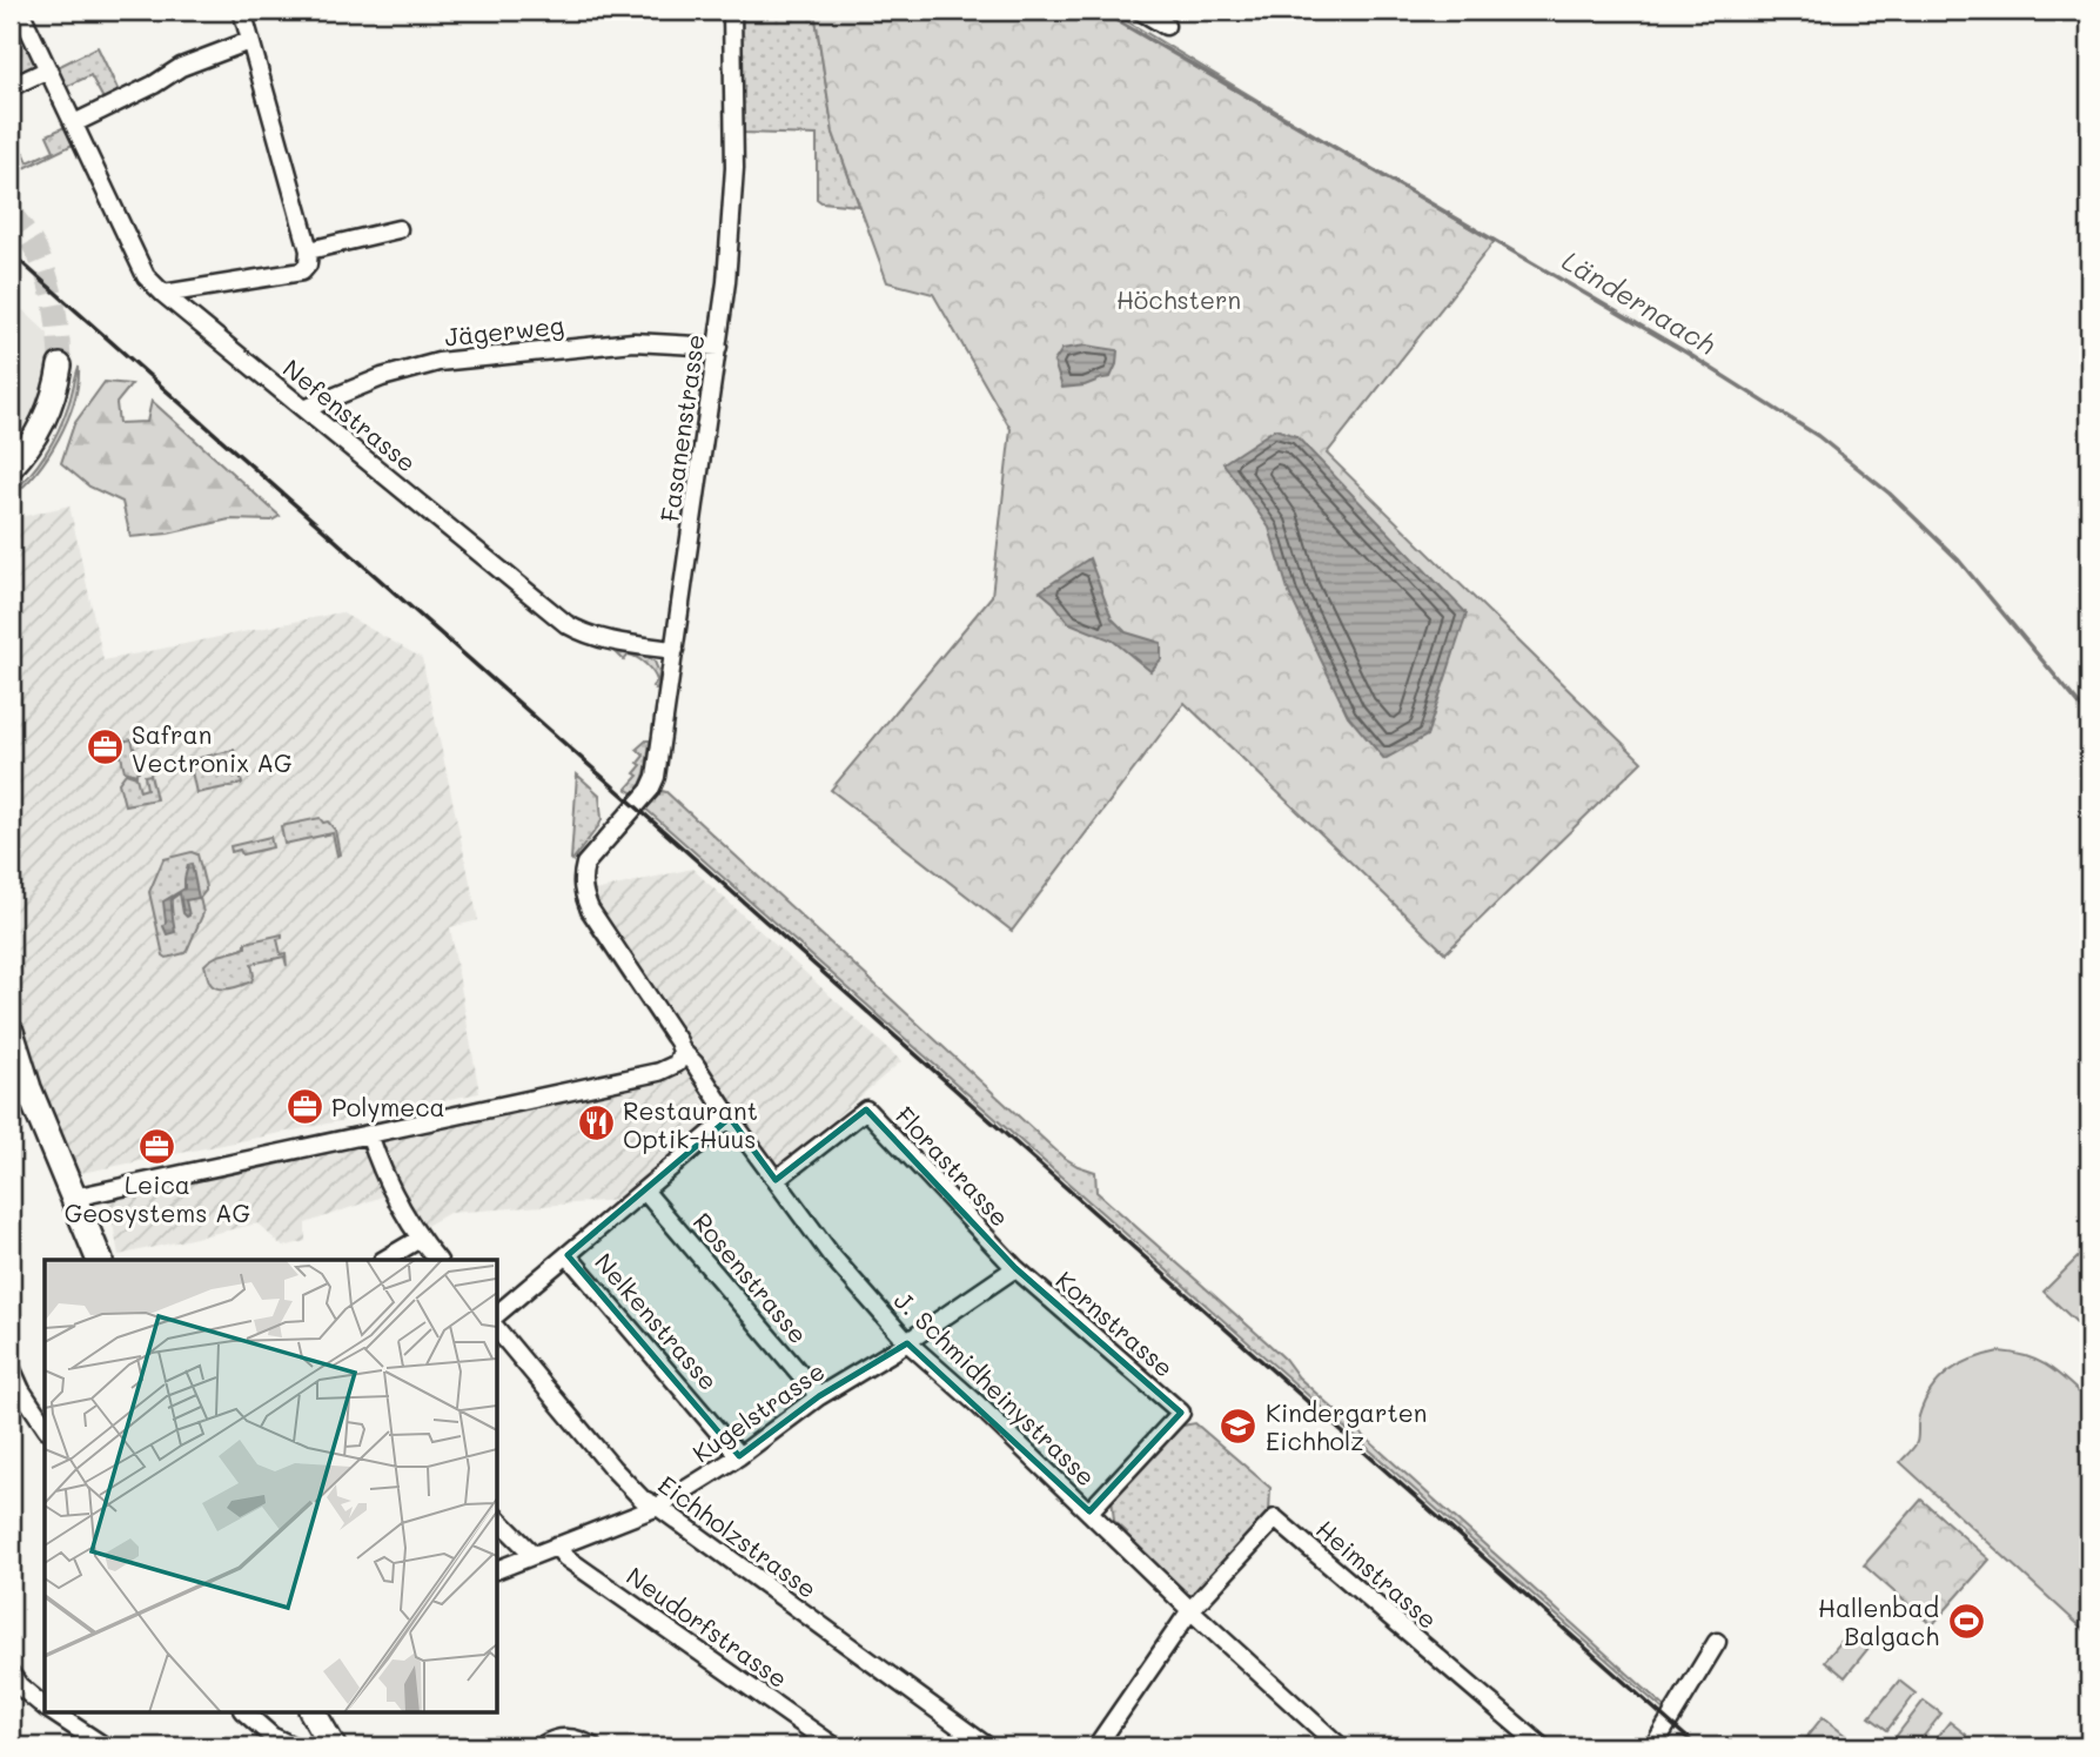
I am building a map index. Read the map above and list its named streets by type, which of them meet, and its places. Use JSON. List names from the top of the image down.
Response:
{
  "streets": {
    "street": [
      "Jägerweg",
      "Nefenstrasse",
      "Fasanenstrasse",
      "Florastrasse",
      "Rosenstrasse",
      "Nelkenstrasse",
      "Kornstrasse",
      "J. Schmidheinystrasse",
      "Kugelstrasse",
      "Eichholzstrasse",
      "Heimstrasse",
      "Neudorfstrasse"
    ]
  },
  "crossings": [
    ["Jägerweg", "Nefenstrasse"],
    ["Jägerweg", "Fasanenstrasse"],
    ["Nefenstrasse", "Fasanenstrasse"],
    ["Nefenstrasse", "J. Schmidheinystrasse"],
    ["Fasanenstrasse", "J. Schmidheinystrasse"],
    ["Florastrasse", "Kornstrasse"],
    ["Florastrasse", "J. Schmidheinystrasse"],
    ["Rosenstrasse", "Kugelstrasse"],
    ["Nelkenstrasse", "Kugelstrasse"],
    ["Kornstrasse", "J. Schmidheinystrasse"],
    ["J. Schmidheinystrasse", "Kugelstrasse"],
    ["J. Schmidheinystrasse", "Heimstrasse"],
    ["Kugelstrasse", "Eichholzstrasse"],
    ["Kugelstrasse", "Neudorfstrasse"]
  ],
  "water": ["Ländernaach"],
  "parks": ["Höchstern"],
  "places": {
    "office": ["Safran Vectronix AG", "Polymeca", "Leica Geosystems AG"],
    "restaurant": ["Restaurant Optik-Huus"],
    "school or university": ["Kindergarten Eichholz"],
    "sports": ["Hallenbad Balgach"]
  }
}
